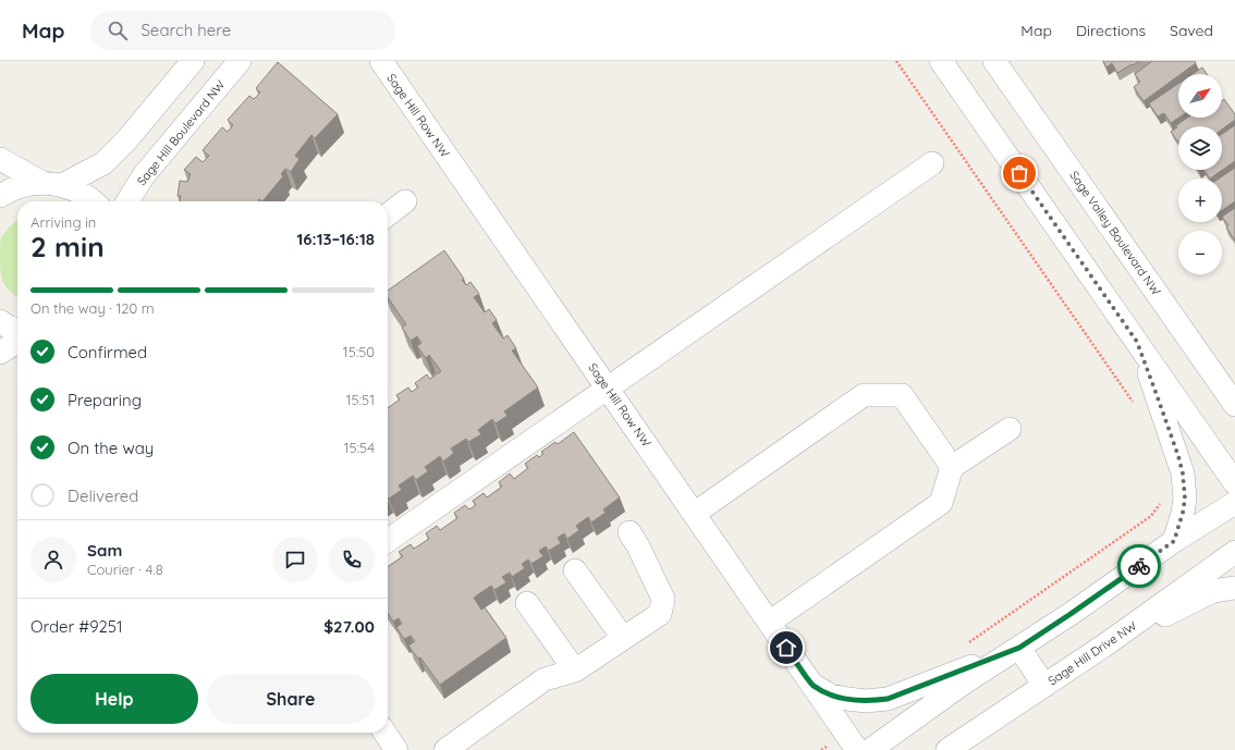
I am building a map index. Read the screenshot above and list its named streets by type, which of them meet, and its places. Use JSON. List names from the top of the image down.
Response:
{
  "streets": {
    "street": [
      "Sage Hill Row NW",
      "Sage Hill Boulevard NW",
      "Sage Valley Boulevard NW",
      "Sage Hill Drive NW"
    ]
  },
  "north": "top right",
  "page": {
    "header": "Map",
    "search": "Search here",
    "nav": ["Map", "Directions", "Saved"],
    "map_buttons": ["+", "−"],
    "heading": ["2 min", "Arriving in", "16:13–16:18"],
    "panel": [
      "Sam",
      "Courier · 4.8",
      "Order #9251",
      "$27.00"
    ],
    "bar": "On the way · 120 m",
    "list": [
      ["Confirmed", "15:50"],
      ["Preparing", "15:51"],
      ["On the way", "15:54"],
      "Delivered"
    ],
    "buttons": ["Help", "Share"]
  }
}
